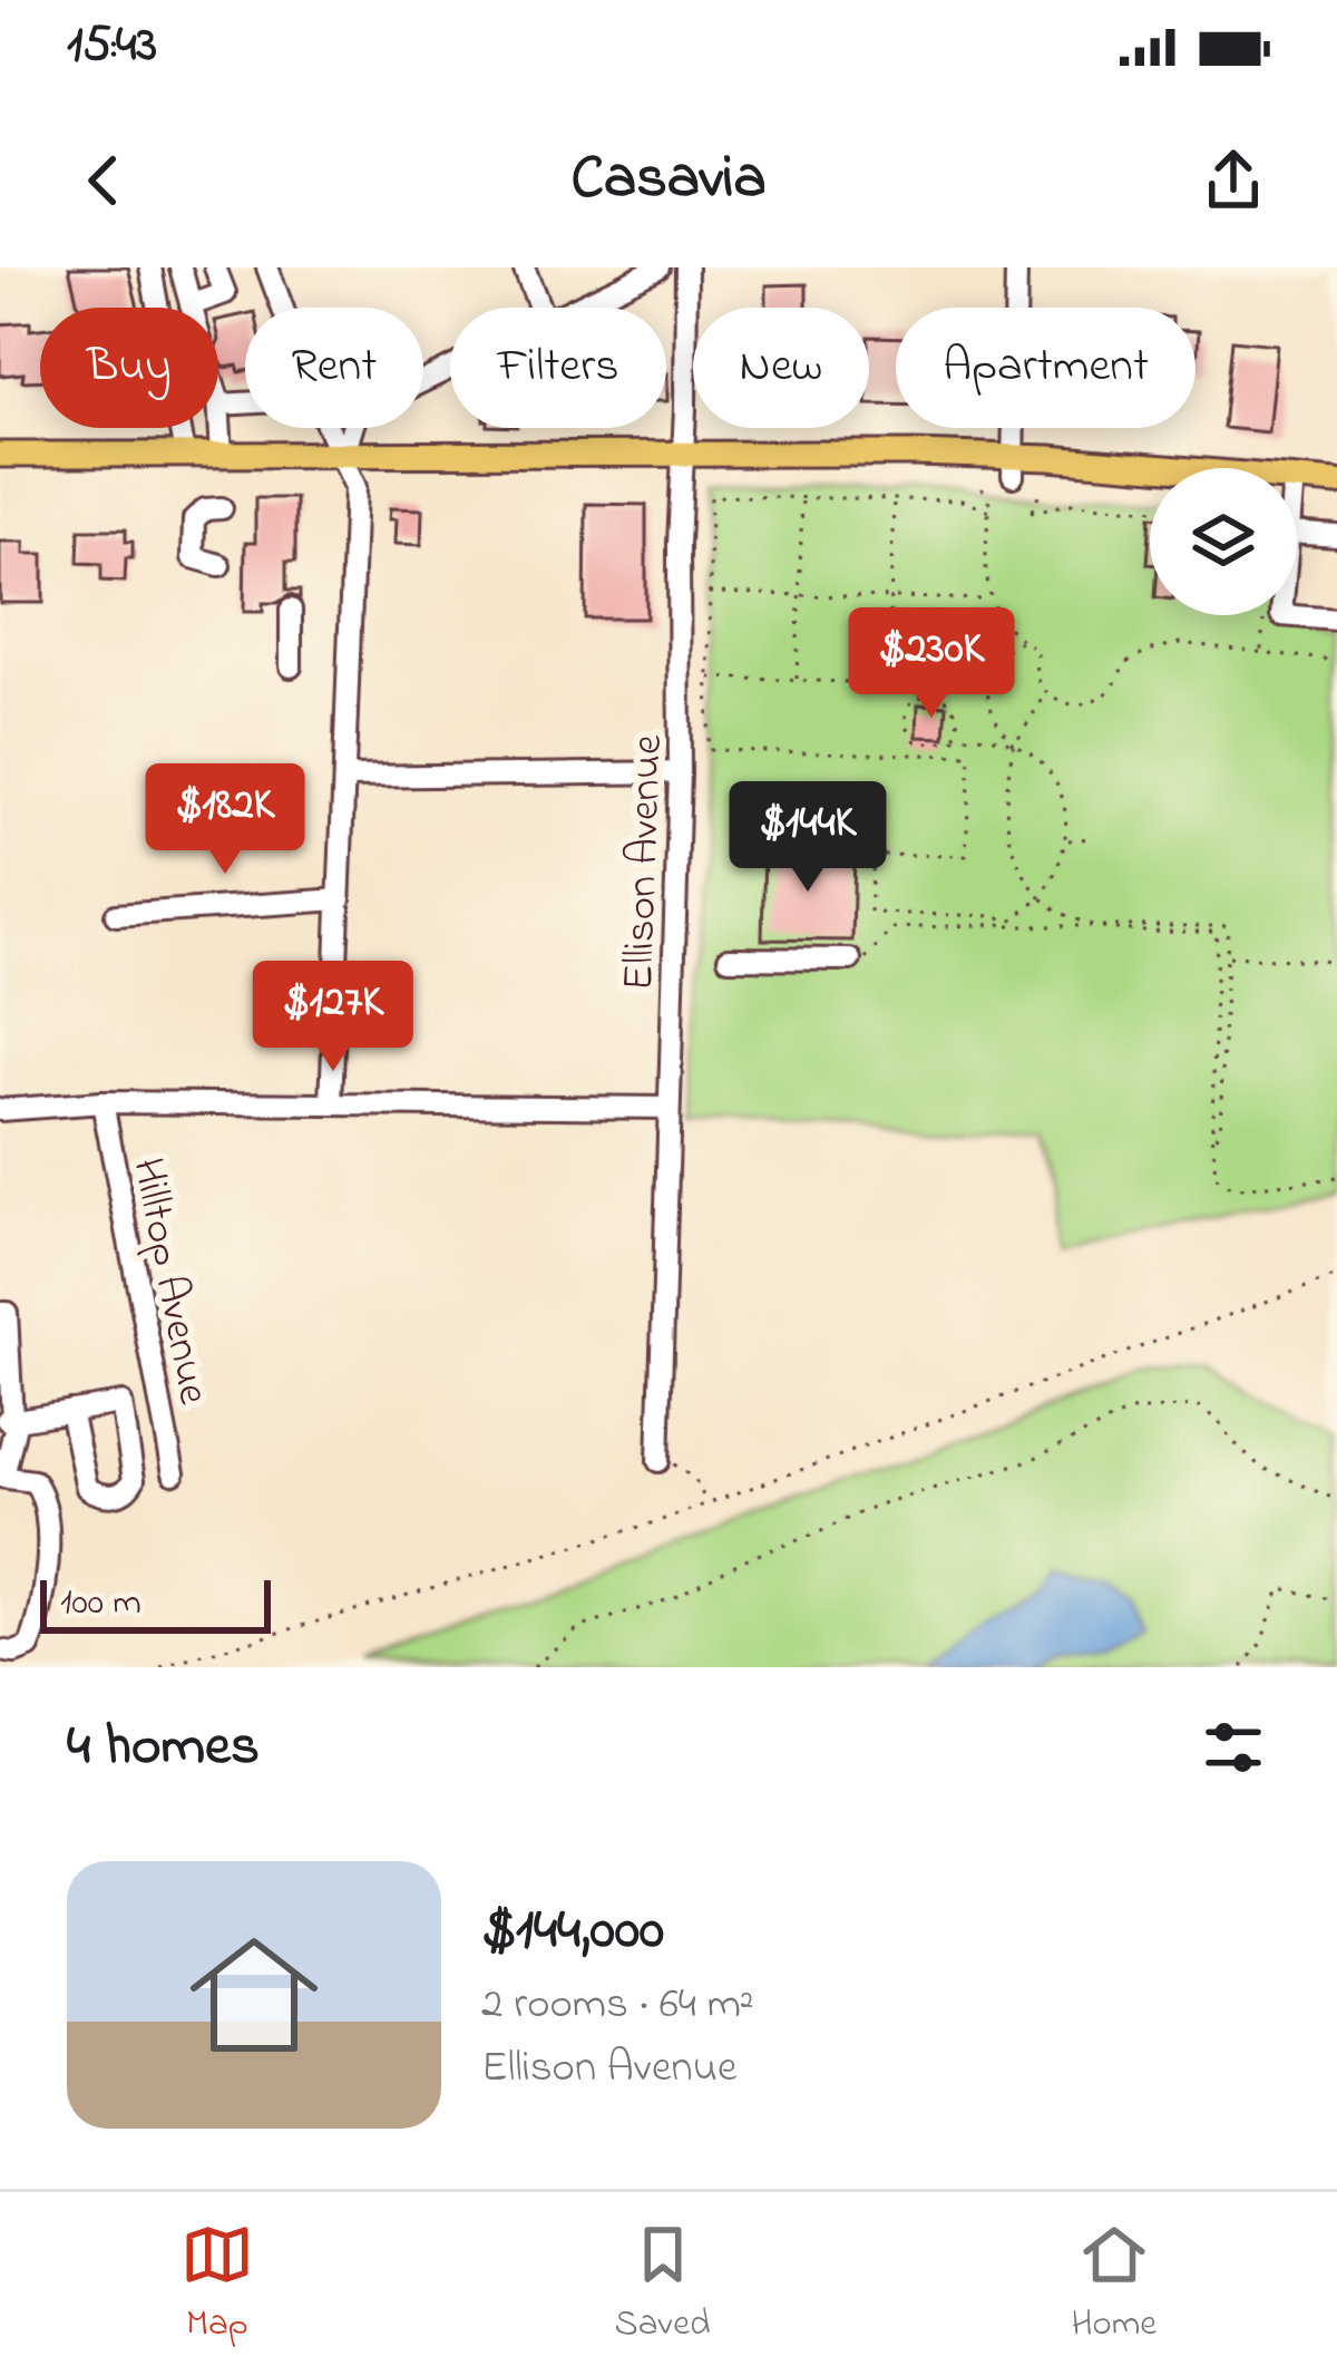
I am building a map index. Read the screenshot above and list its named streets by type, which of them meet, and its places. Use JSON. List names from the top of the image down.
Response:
{
  "streets": {
    "street": ["Ellison Avenue", "Hilltop Avenue"]
  },
  "scale_bar": "100 m",
  "page": {
    "status": "15:43",
    "header": "Casavia",
    "chip": [
      "Buy",
      "Rent",
      "Filters",
      "New",
      "Apartment"
    ],
    "price": [
      "$230K",
      "$182K",
      "$144K",
      "$127K"
    ],
    "scale": "100 m",
    "heading": "4 homes",
    "list": [
      {
        "name": "$144,000",
        "note": "2 rooms · 64 m² · Ellison Avenue"
      }
    ],
    "tabs": ["Map", "Saved", "Home"]
  }
}
